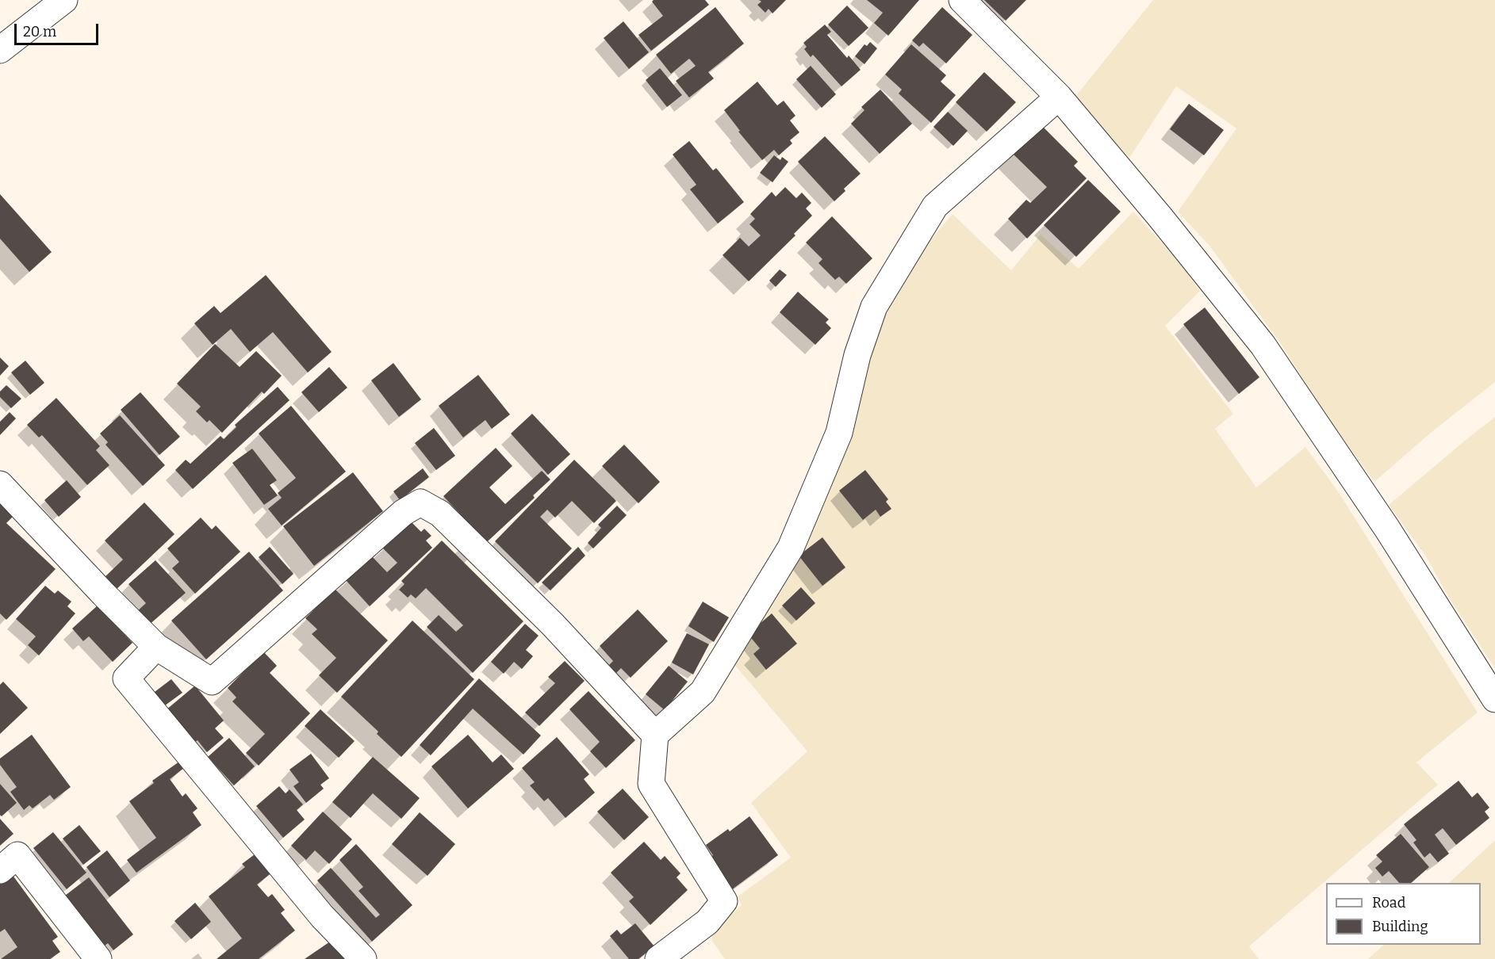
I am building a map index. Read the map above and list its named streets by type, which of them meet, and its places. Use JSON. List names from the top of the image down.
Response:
{
  "legend": ["Road", "Building"],
  "scale_bar": "20 m"
}
